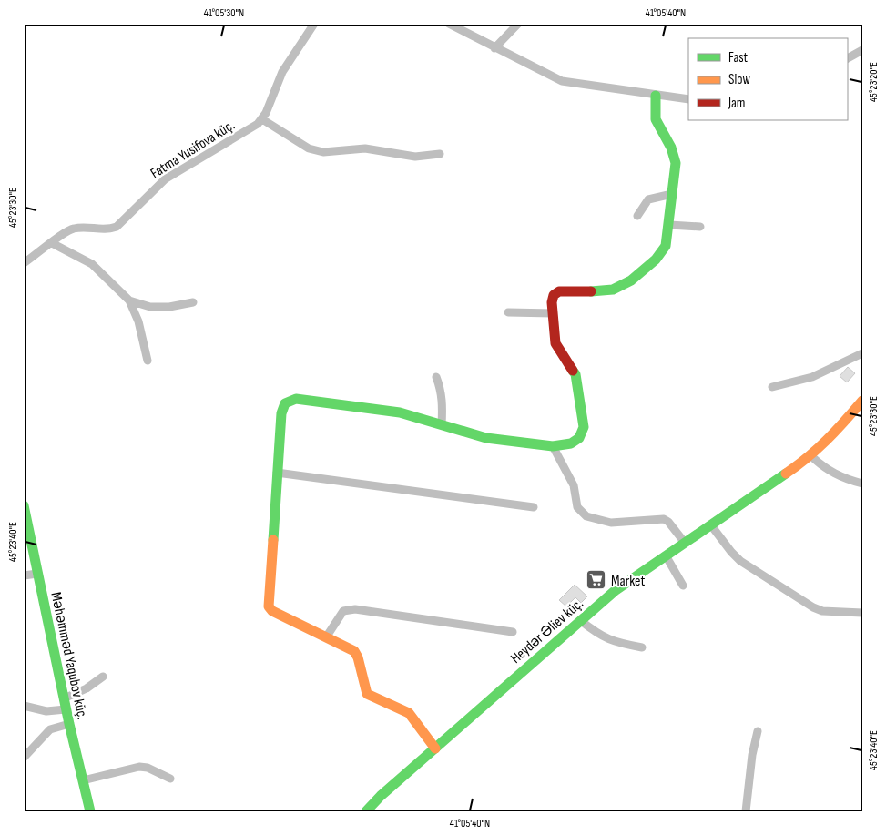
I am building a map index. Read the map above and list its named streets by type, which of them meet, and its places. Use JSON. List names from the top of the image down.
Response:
{
  "streets": {
    "street": ["Fatma Yusifova küç.", "Heydər Əliev küç.", "Məhəmməd Yaqubov küç."]
  },
  "places": {
    "supermarket": ["Market"]
  },
  "legend": ["Fast", "Slow", "Jam"],
  "coordinates": [
    "41°05'30\"N",
    "41°05'40\"N",
    "45°23'20\"E",
    "45°23'30\"E",
    "45°23'40\"E"
  ]
}
